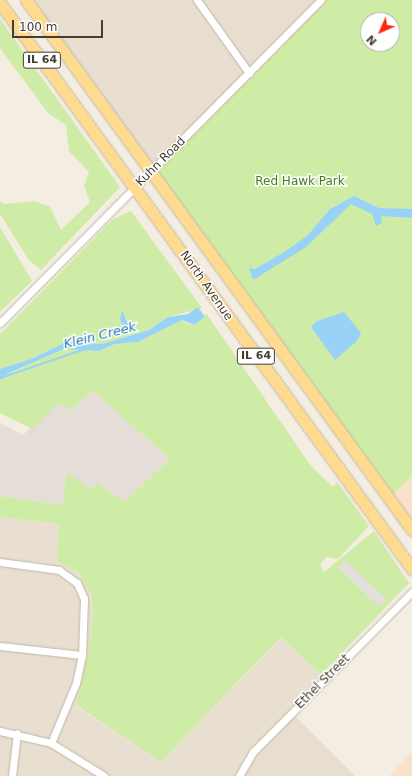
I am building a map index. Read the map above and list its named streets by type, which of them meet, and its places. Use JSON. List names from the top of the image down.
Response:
{
  "streets": {
    "main road": ["IL 64", "North Avenue"],
    "street": ["Kuhn Road", "Ethel Street"]
  },
  "crossings": [
    ["Kuhn Road", "North Avenue"]
  ],
  "water": ["Klein Creek"],
  "parks": ["Red Hawk Park"],
  "scale_bar": "100 m",
  "north": "bottom left"
}
